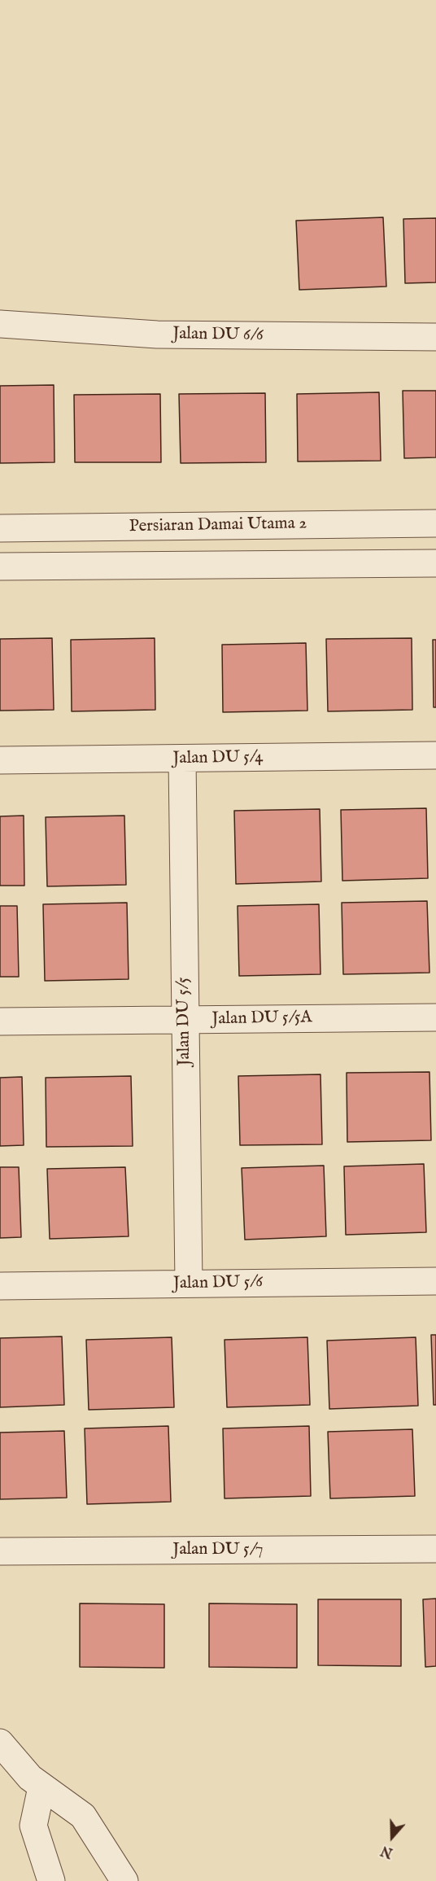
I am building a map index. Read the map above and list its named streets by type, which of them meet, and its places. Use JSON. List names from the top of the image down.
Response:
{
  "streets": {
    "street": [
      "Jalan DU 6/6",
      "Persiaran Damai Utama 2",
      "Jalan DU 5/4",
      "Jalan DU 5/5A",
      "Jalan DU 5/5",
      "Jalan DU 5/6",
      "Jalan DU 5/7"
    ]
  },
  "crossings": [
    ["Jalan DU 5/4", "Jalan DU 5/5"],
    ["Jalan DU 5/5A", "Jalan DU 5/5"],
    ["Jalan DU 5/5", "Jalan DU 5/6"]
  ],
  "north": "bottom"
}
